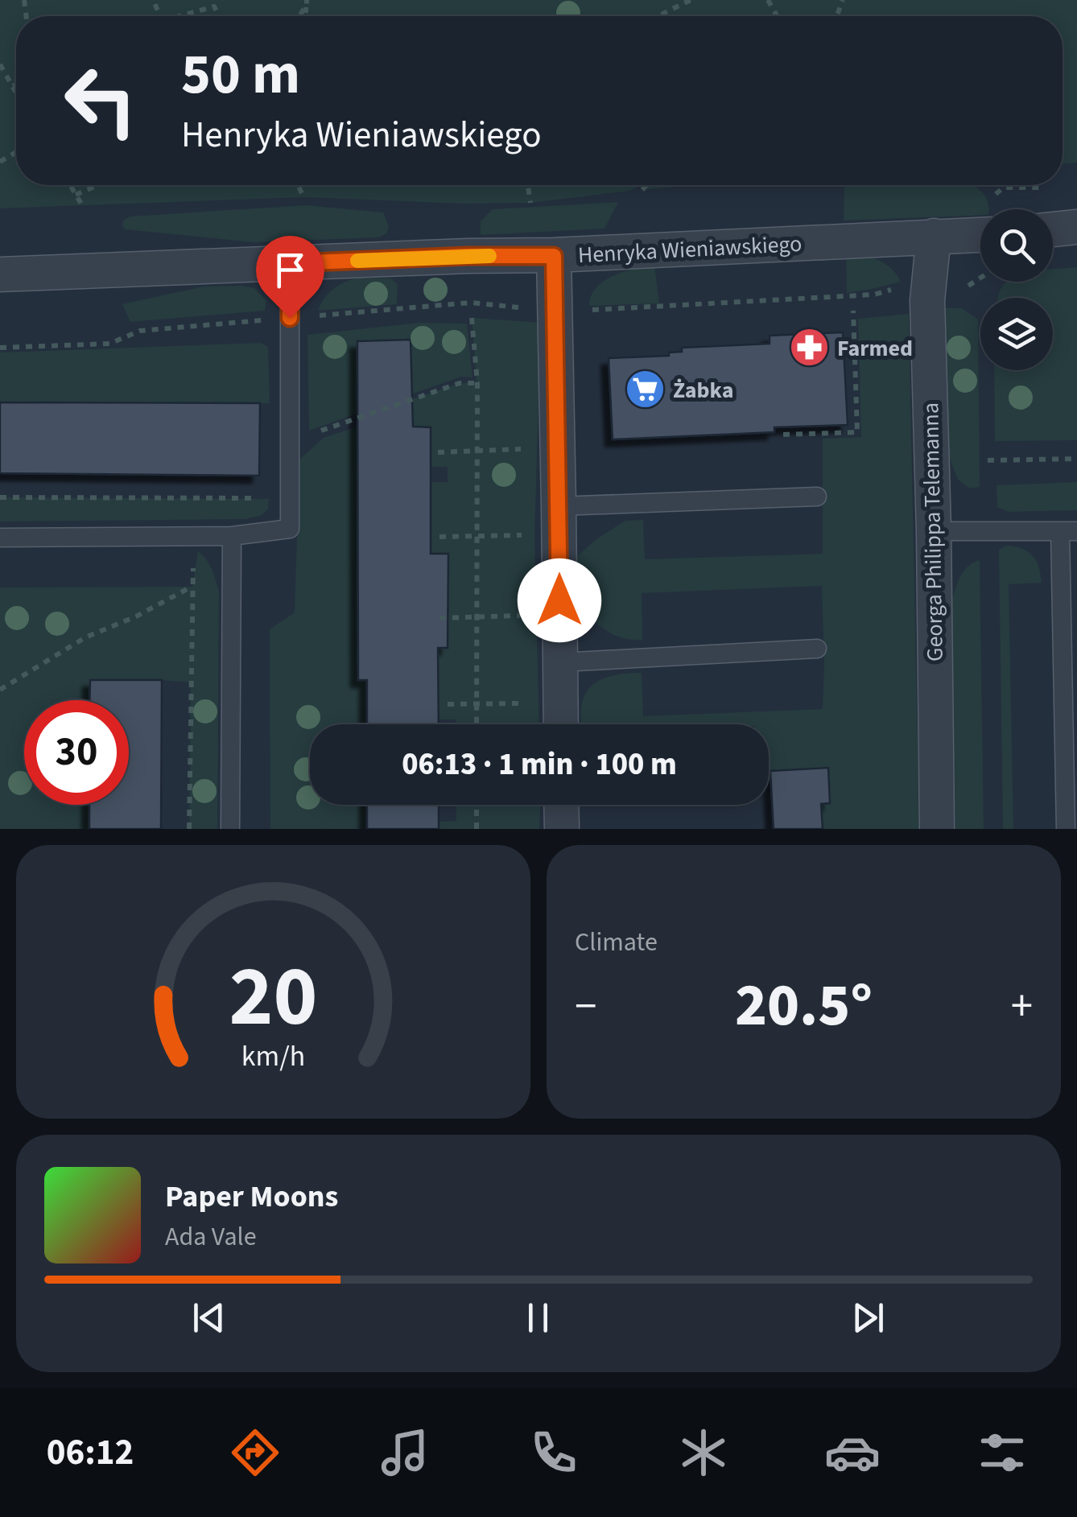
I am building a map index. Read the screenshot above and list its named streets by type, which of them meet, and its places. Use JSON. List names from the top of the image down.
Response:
{
  "streets": {
    "street": ["Henryka Wieniawskiego", "Georga Philippa Telemanna"]
  },
  "crossings": [
    ["Henryka Wieniawskiego", "Georga Philippa Telemanna"]
  ],
  "places": {
    "pharmacy": ["Farmed"],
    "supermarket": ["Żabka"]
  },
  "page": {
    "turn": ["50 m", "Henryka Wieniawskiego"],
    "limit": "30",
    "trip": "06:13 · 1 min · 100 m",
    "tile": "Climate",
    "heat": ["−", "20.5°", "+"],
    "song": ["Paper Moons", "Ada Vale"],
    "tabs": "06:12",
    "gauge": ["20", "km/h"]
  }
}
